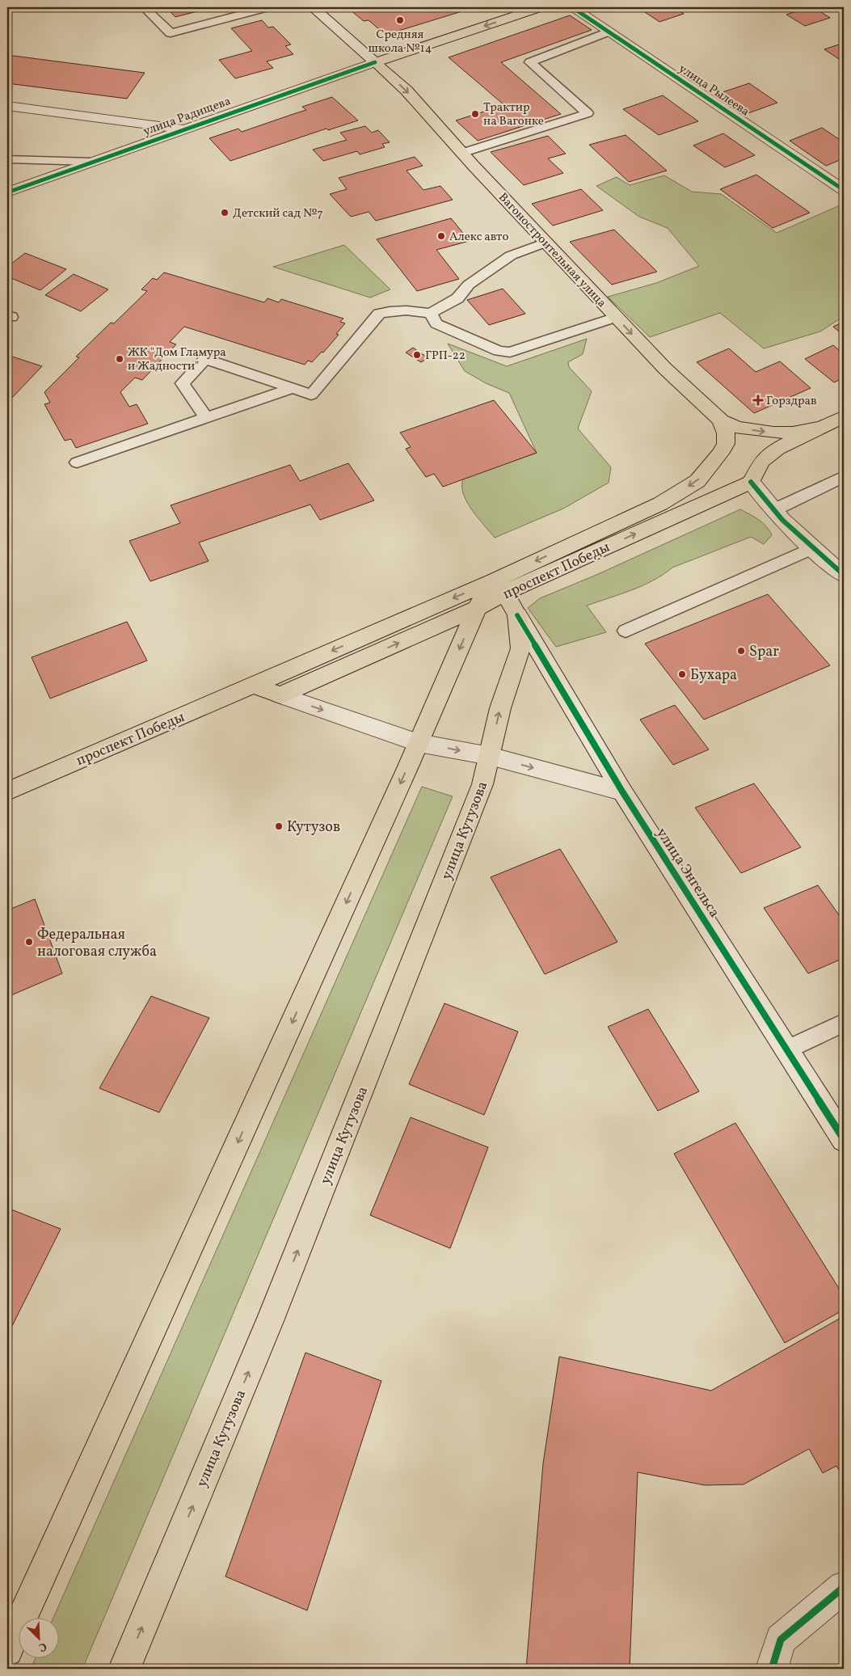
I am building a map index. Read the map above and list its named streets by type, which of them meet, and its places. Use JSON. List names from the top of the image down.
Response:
{
  "streets": {
    "main road": [
      "улица Радищева",
      "Вагоностроительная улица",
      "проспект Победы",
      "улица Кутузова"
    ],
    "street": ["улица Рылеева", "улица Энгельса"]
  },
  "crossings": [
    ["улица Радищева", "Вагоностроительная улица"],
    ["Вагоностроительная улица", "проспект Победы"],
    ["проспект Победы", "улица Кутузова"],
    ["улица Кутузова", "улица Энгельса"]
  ],
  "places": {
    "other": [
      "Средняя школа №14",
      "Трактир на Вагонке",
      "Детский сад №7",
      "Алекс авто",
      "ГРП-22",
      "ЖК \"Дом Гламура и Жадности\"",
      "Spar",
      "Бухара",
      "Кутузов",
      "Федеральная налоговая служба"
    ],
    "health": ["Горздрав"]
  },
  "north": "bottom right"
}
